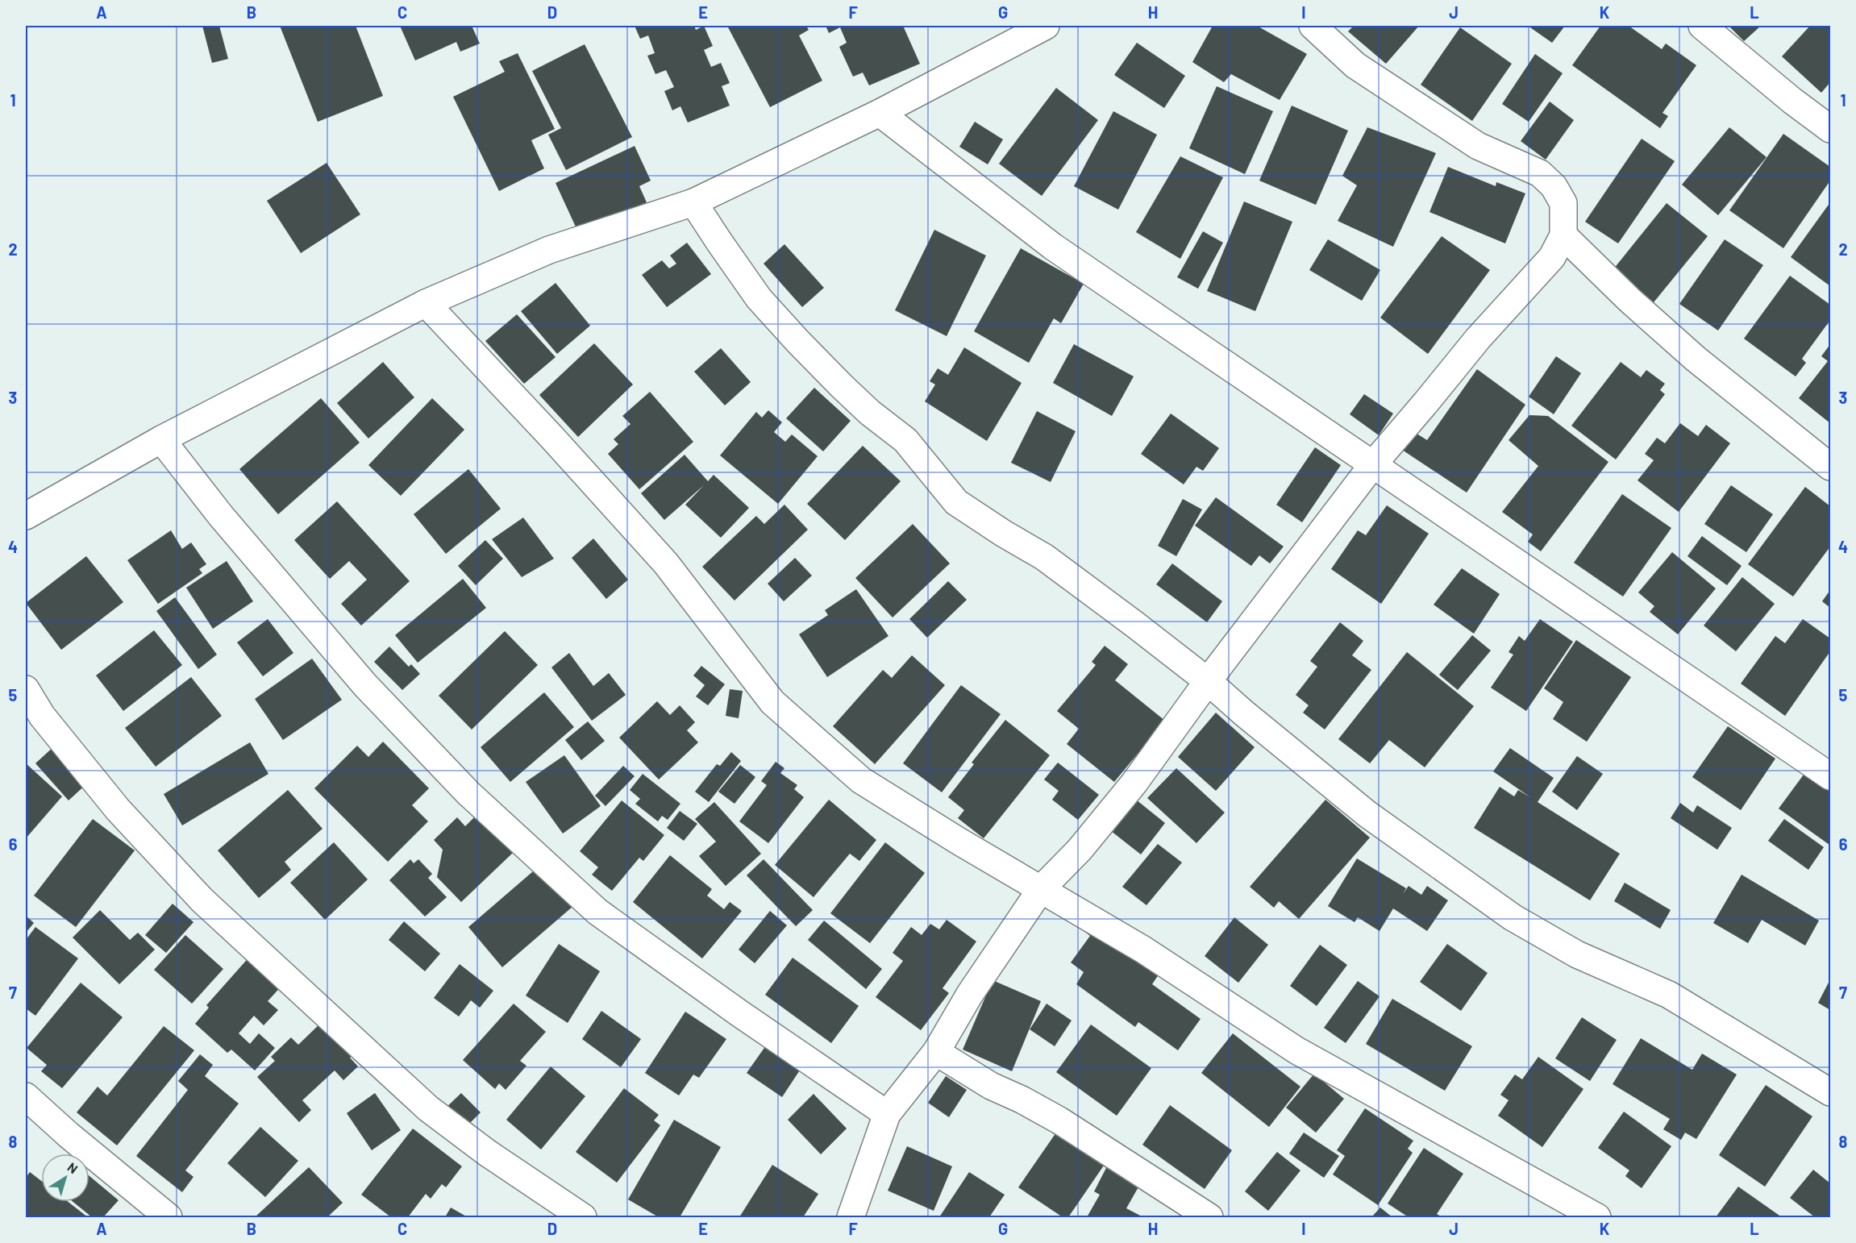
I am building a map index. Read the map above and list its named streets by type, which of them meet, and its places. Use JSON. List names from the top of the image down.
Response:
{
  "north": "top right",
  "grid": {
    "columns": [
      "A",
      "B",
      "C",
      "D",
      "E",
      "F",
      "G",
      "H",
      "I",
      "J",
      "K",
      "L"
    ],
    "rows": [
      "1",
      "2",
      "3",
      "4",
      "5",
      "6",
      "7",
      "8"
    ]
  }
}
